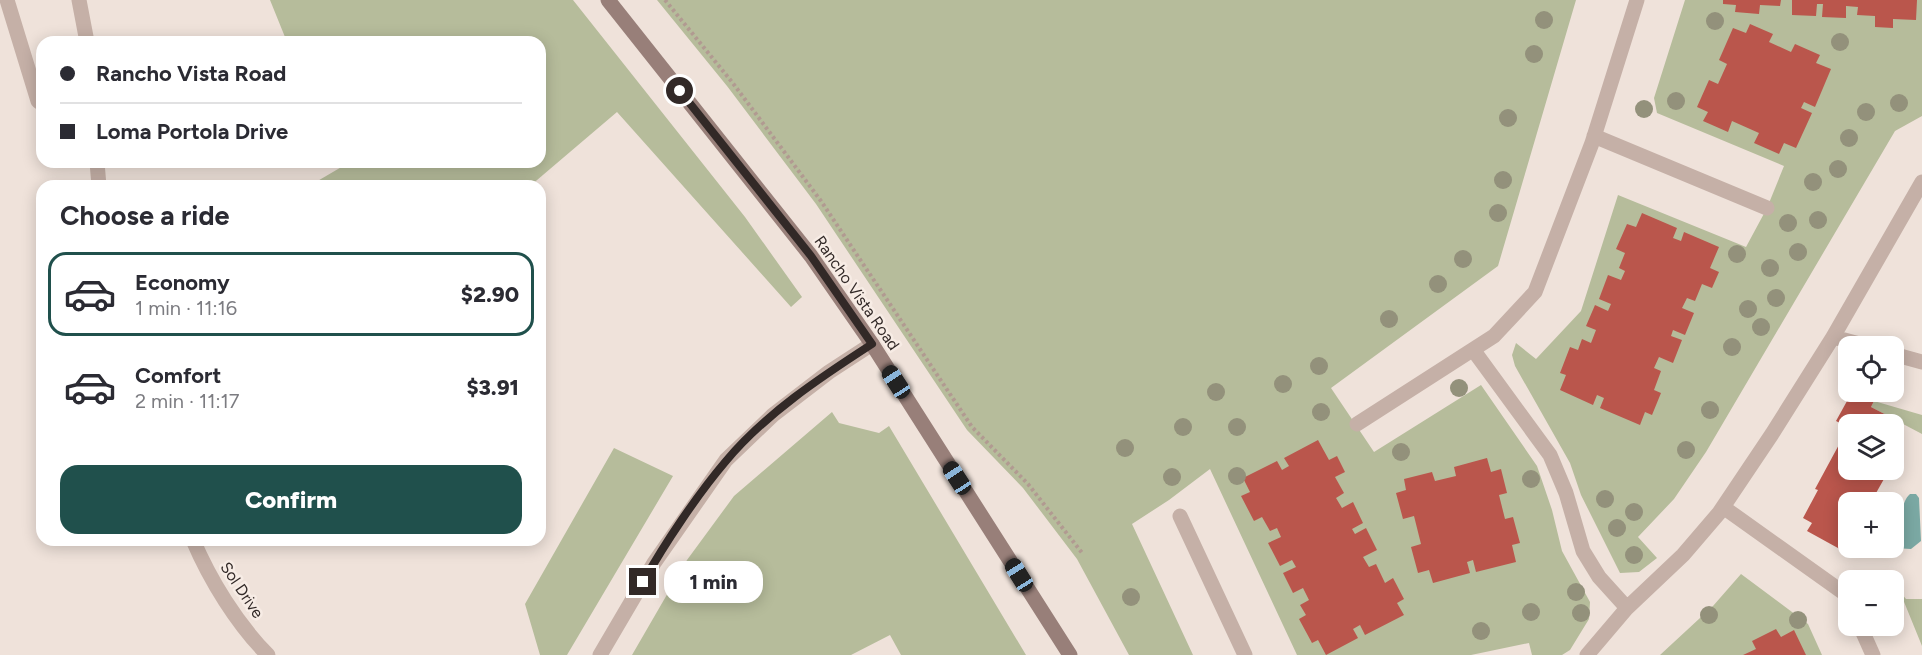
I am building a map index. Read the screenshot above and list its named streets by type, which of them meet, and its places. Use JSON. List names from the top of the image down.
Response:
{
  "streets": {
    "main road": ["Rancho Vista Road"],
    "street": ["Sol Drive"]
  },
  "page": {
    "banner": ["Rancho Vista Road", "Loma Portola Drive"],
    "heading": "Choose a ride",
    "list": [
      {
        "name": "Economy",
        "note": "1 min · 11:16",
        "value": "$2.90"
      },
      {
        "name": "Comfort",
        "note": "2 min · 11:17",
        "value": "$3.91"
      }
    ],
    "map_buttons": ["+", "−"],
    "buttons": "Confirm",
    "bubble": "1 min"
  }
}
